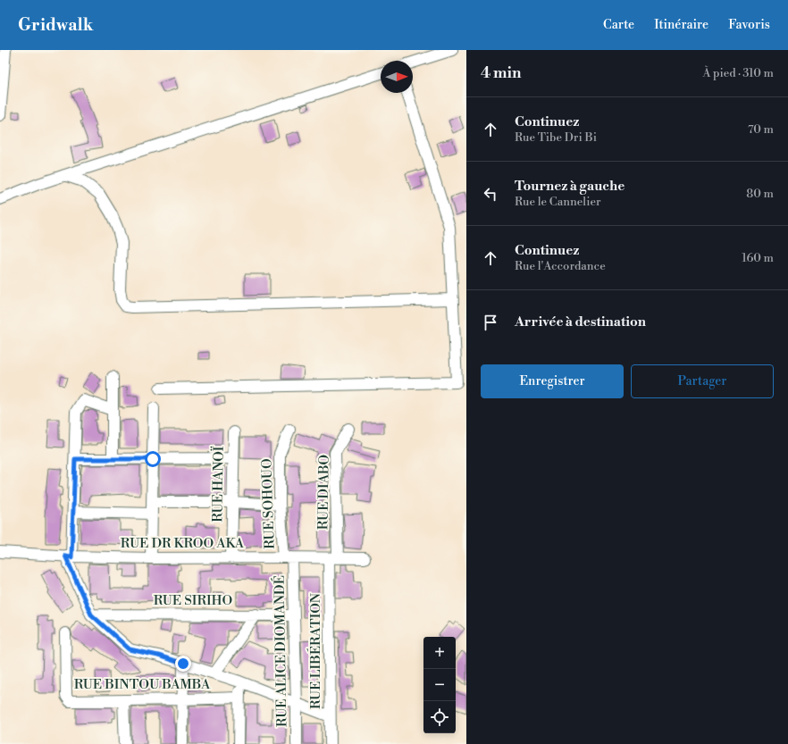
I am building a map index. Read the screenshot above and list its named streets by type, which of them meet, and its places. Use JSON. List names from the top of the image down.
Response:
{
  "streets": {
    "street": [
      "RUE HANOÏ",
      "RUE DIABO",
      "RUE SOHOUO",
      "RUE DR KROO AKA",
      "RUE SIRIHO",
      "RUE ALICE DIOMANDÉ",
      "RUE LIBÉRATION",
      "RUE BINTOU BAMBA"
    ]
  },
  "crossings": [
    ["RUE HANOÏ", "RUE DR KROO AKA"],
    ["RUE DIABO", "RUE DR KROO AKA"],
    ["RUE DIABO", "RUE LIBÉRATION"],
    ["RUE SOHOUO", "RUE DR KROO AKA"],
    ["RUE SOHOUO", "RUE ALICE DIOMANDÉ"],
    ["RUE DR KROO AKA", "RUE ALICE DIOMANDÉ"],
    ["RUE DR KROO AKA", "RUE LIBÉRATION"],
    ["RUE SIRIHO", "RUE ALICE DIOMANDÉ"]
  ],
  "north": "right",
  "page": {
    "header": "Gridwalk",
    "nav": ["Carte", "Itinéraire", "Favoris"],
    "heading": ["4 min", "À pied · 310 m"],
    "list": [
      ["Continuez", "Rue Tibe Dri Bi", "70 m"],
      ["Tournez à gauche", "Rue le Cannelier", "80 m"],
      ["Continuez", "Rue l'Accordance", "160 m"],
      "Arrivée à destination"
    ],
    "buttons": ["Enregistrer", "Partager"],
    "map_buttons": ["+", "−"]
  }
}
